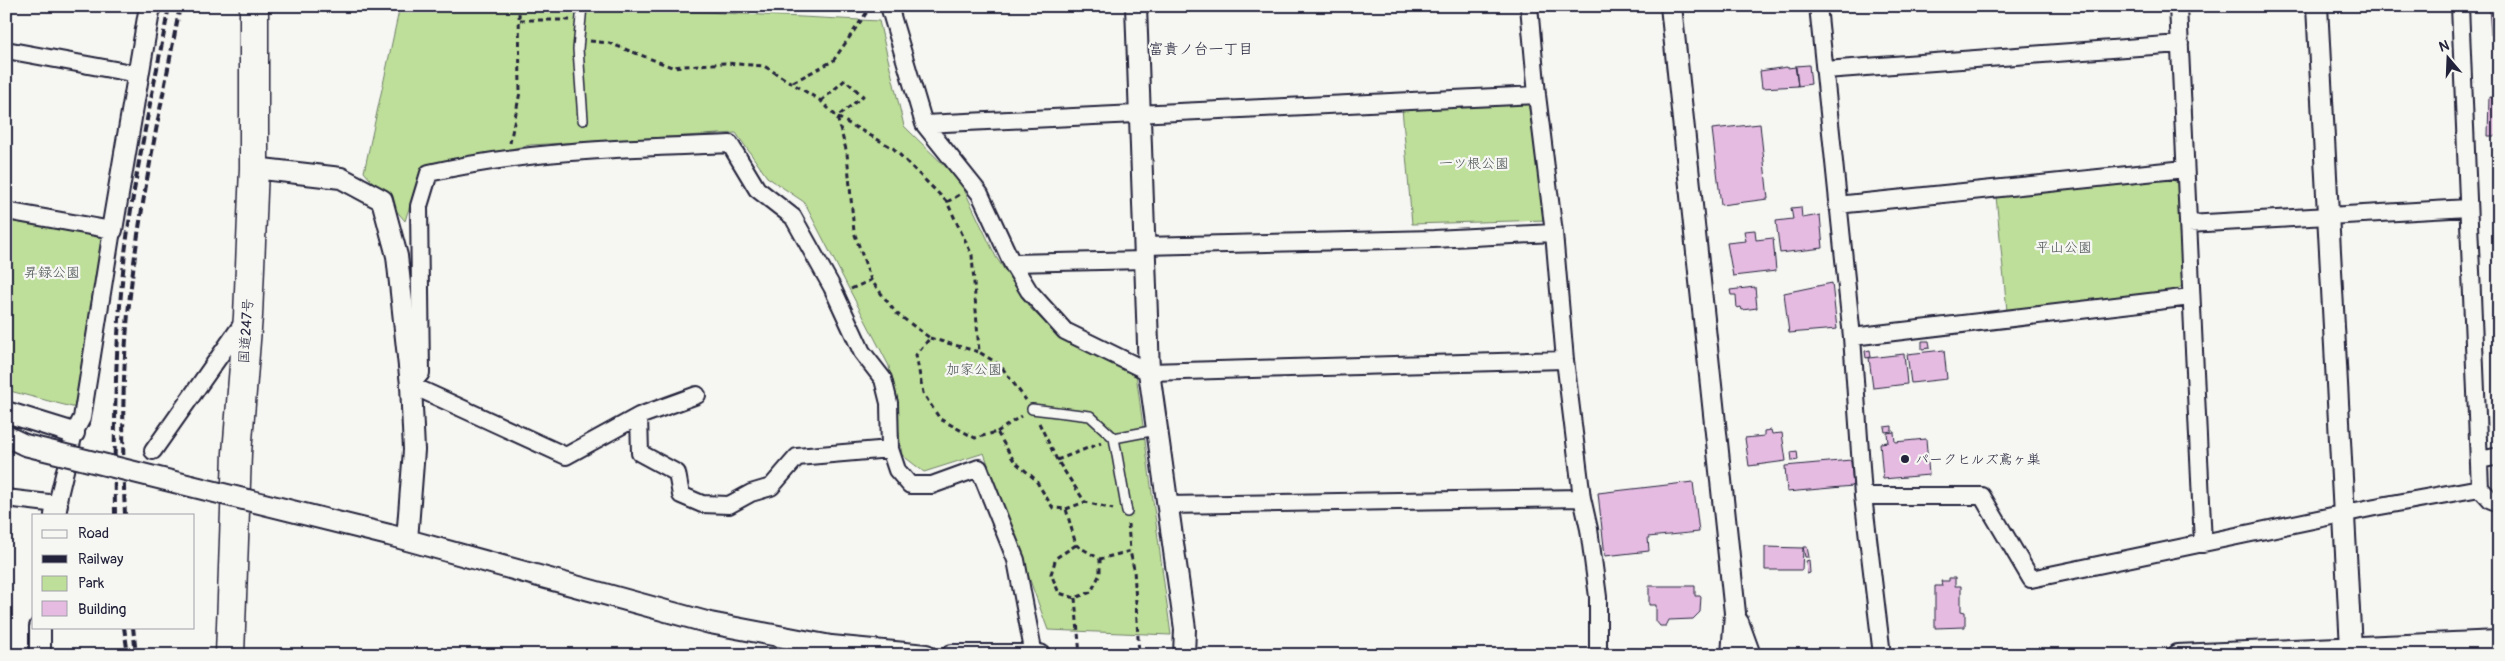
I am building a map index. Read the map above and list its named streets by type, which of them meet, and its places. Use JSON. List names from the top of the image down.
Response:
{
  "streets": {
    "highway": ["国道247号"]
  },
  "districts": ["富貴ノ台一丁目"],
  "parks": [
    "一ツ根公園",
    "平山公園",
    "昇録公園",
    "加家公園"
  ],
  "places": ["パークヒルズ鳶ヶ巣"],
  "legend": [
    "Road",
    "Railway",
    "Park",
    "Building"
  ],
  "north": "top"
}
